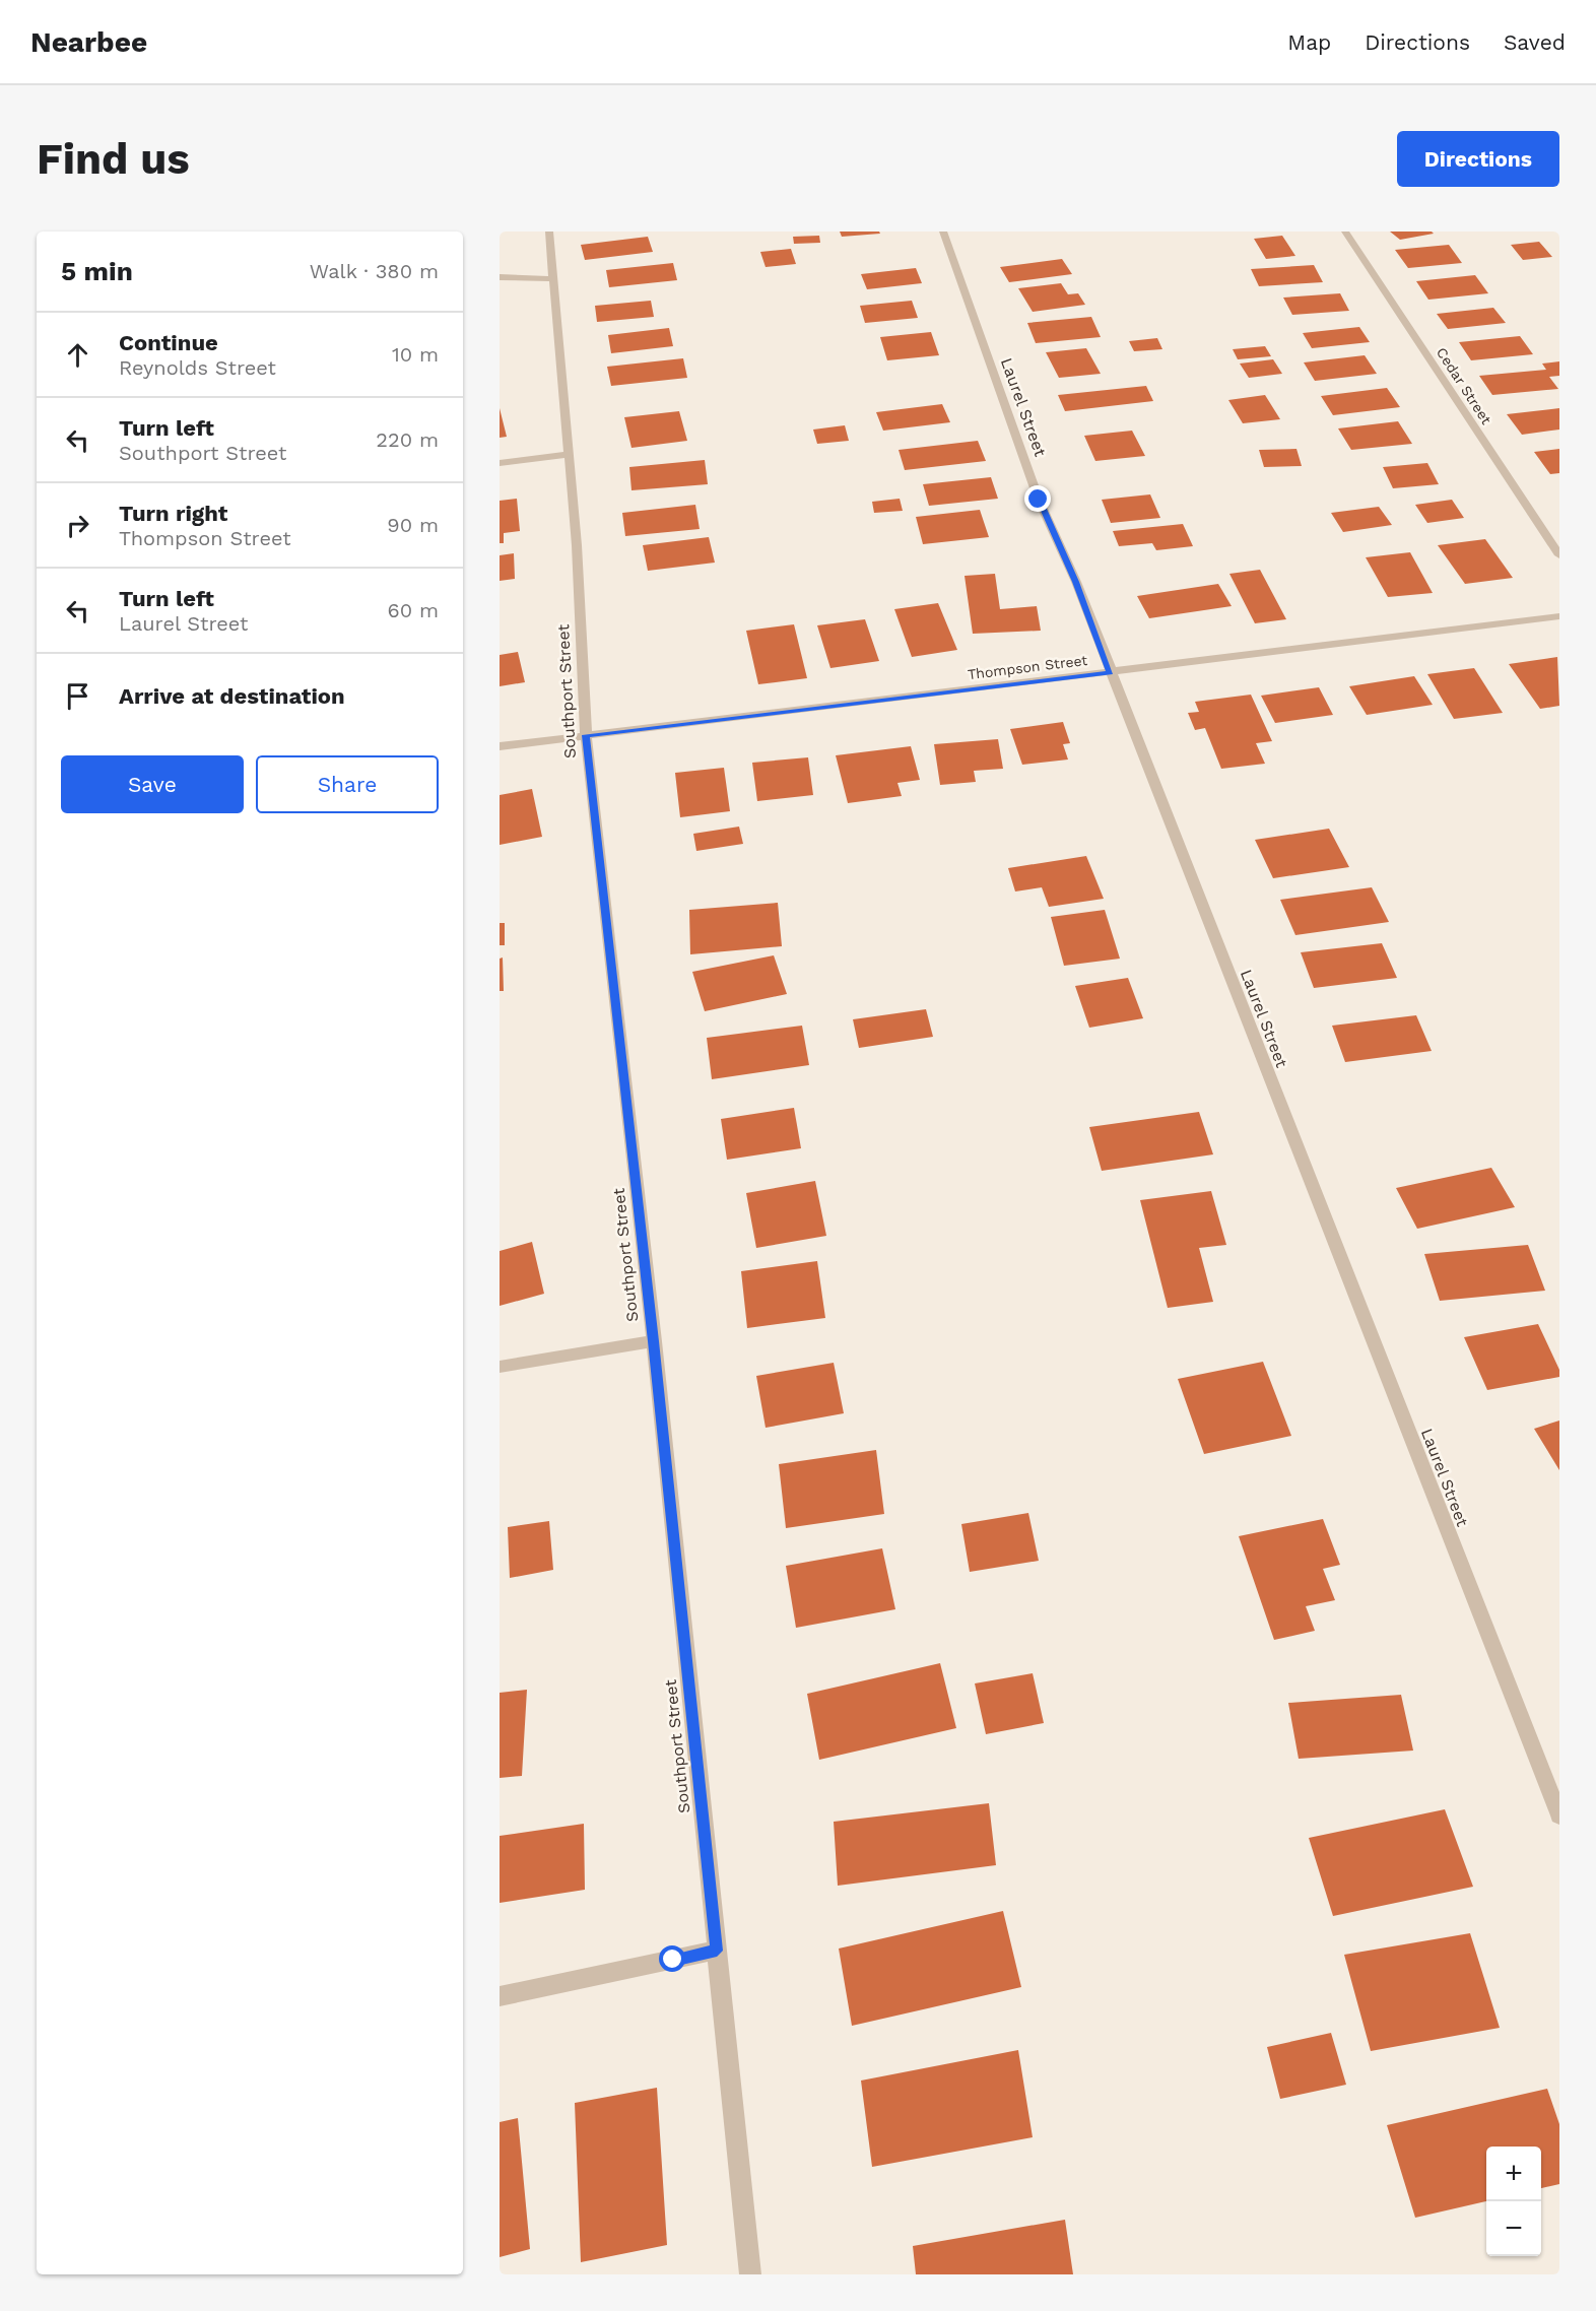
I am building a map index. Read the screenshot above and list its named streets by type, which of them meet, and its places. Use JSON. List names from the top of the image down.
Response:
{
  "streets": {
    "street": [
      "Cedar Street",
      "Laurel Street",
      "Thompson Street",
      "Southport Street"
    ]
  },
  "crossings": [
    ["Laurel Street", "Thompson Street"],
    ["Thompson Street", "Southport Street"]
  ],
  "page": {
    "header": "Nearbee",
    "nav": ["Map", "Directions", "Saved"],
    "buttons": [
      "Directions",
      ["Save", "Share"]
    ],
    "title": "Find us",
    "heading": ["5 min", "Walk · 380 m"],
    "list": [
      ["Continue", "Reynolds Street", "10 m"],
      ["Turn left", "Southport Street", "220 m"],
      ["Turn right", "Thompson Street", "90 m"],
      ["Turn left", "Laurel Street", "60 m"],
      "Arrive at destination"
    ],
    "map_buttons": ["+", "−"]
  }
}
